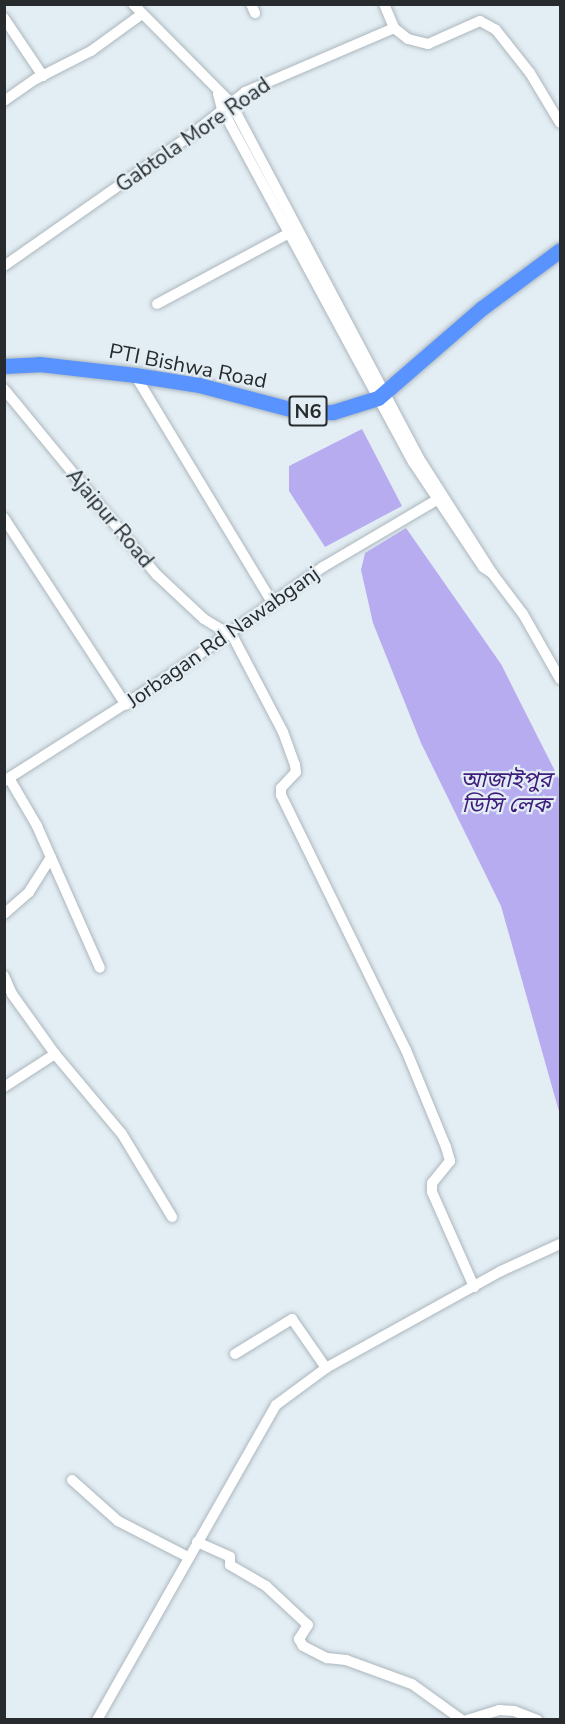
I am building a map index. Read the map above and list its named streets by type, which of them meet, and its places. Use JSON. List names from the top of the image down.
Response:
{
  "streets": {
    "highway": ["PTI Bishwa Road", "N6"],
    "street": ["Gabtola More Road", "Ajaipur Road", "Jorbagan Rd Nawabganj"]
  },
  "crossings": [
    ["Ajaipur Road", "Jorbagan Rd Nawabganj"]
  ],
  "water": ["আজাইপুর ডিসি লেক"]
}
